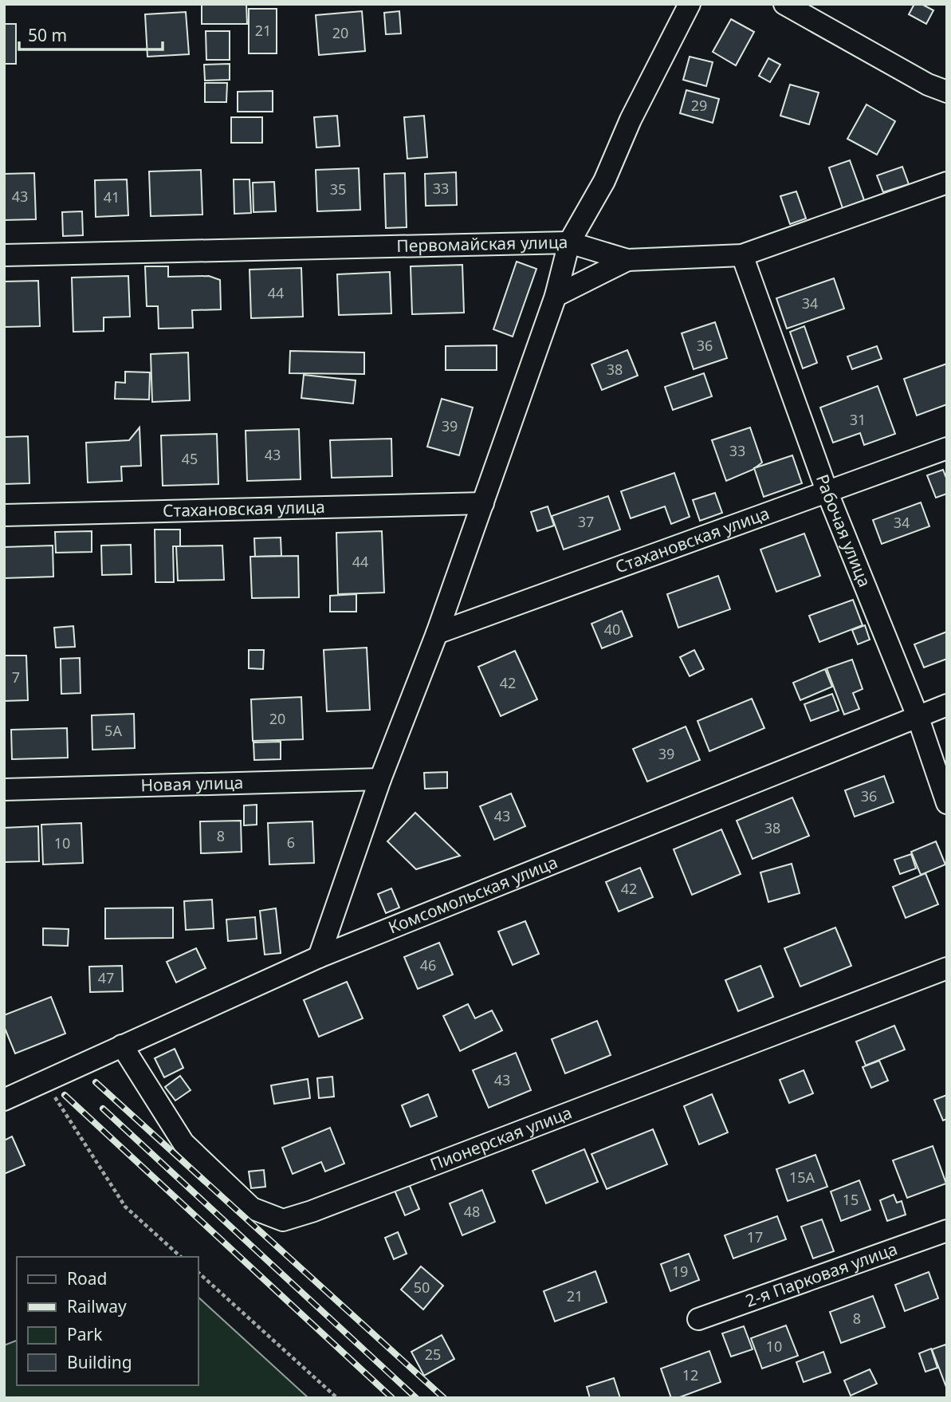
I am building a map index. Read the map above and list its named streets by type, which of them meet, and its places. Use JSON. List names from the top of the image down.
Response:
{
  "streets": {
    "street": [
      "Первомайская улица",
      "Стахановская улица",
      "Рабочая улица",
      "Новая улица",
      "Комсомольская улица",
      "Пионерская улица",
      "2-я Парковая улица"
    ]
  },
  "crossings": [
    ["Первомайская улица", "Рабочая улица"],
    ["Стахановская улица", "Рабочая улица"],
    ["Рабочая улица", "Комсомольская улица"],
    ["Комсомольская улица", "Пионерская улица"]
  ],
  "house_numbers": [
    "21",
    "20",
    "29",
    "33",
    "35",
    "43",
    "41",
    "44",
    "34",
    "36",
    "38",
    "31",
    "39",
    "33",
    "43",
    "45",
    "37",
    "34",
    "44",
    "40",
    "7",
    "42",
    "20",
    "5А",
    "39",
    "36",
    "43",
    "38",
    "8",
    "6",
    "10",
    "42",
    "46",
    "47",
    "43",
    "15А",
    "15",
    "48",
    "17",
    "19",
    "50",
    "21",
    "8",
    "10",
    "25",
    "12"
  ],
  "legend": [
    "Road",
    "Railway",
    "Park",
    "Building"
  ],
  "scale_bar": "50 m"
}
